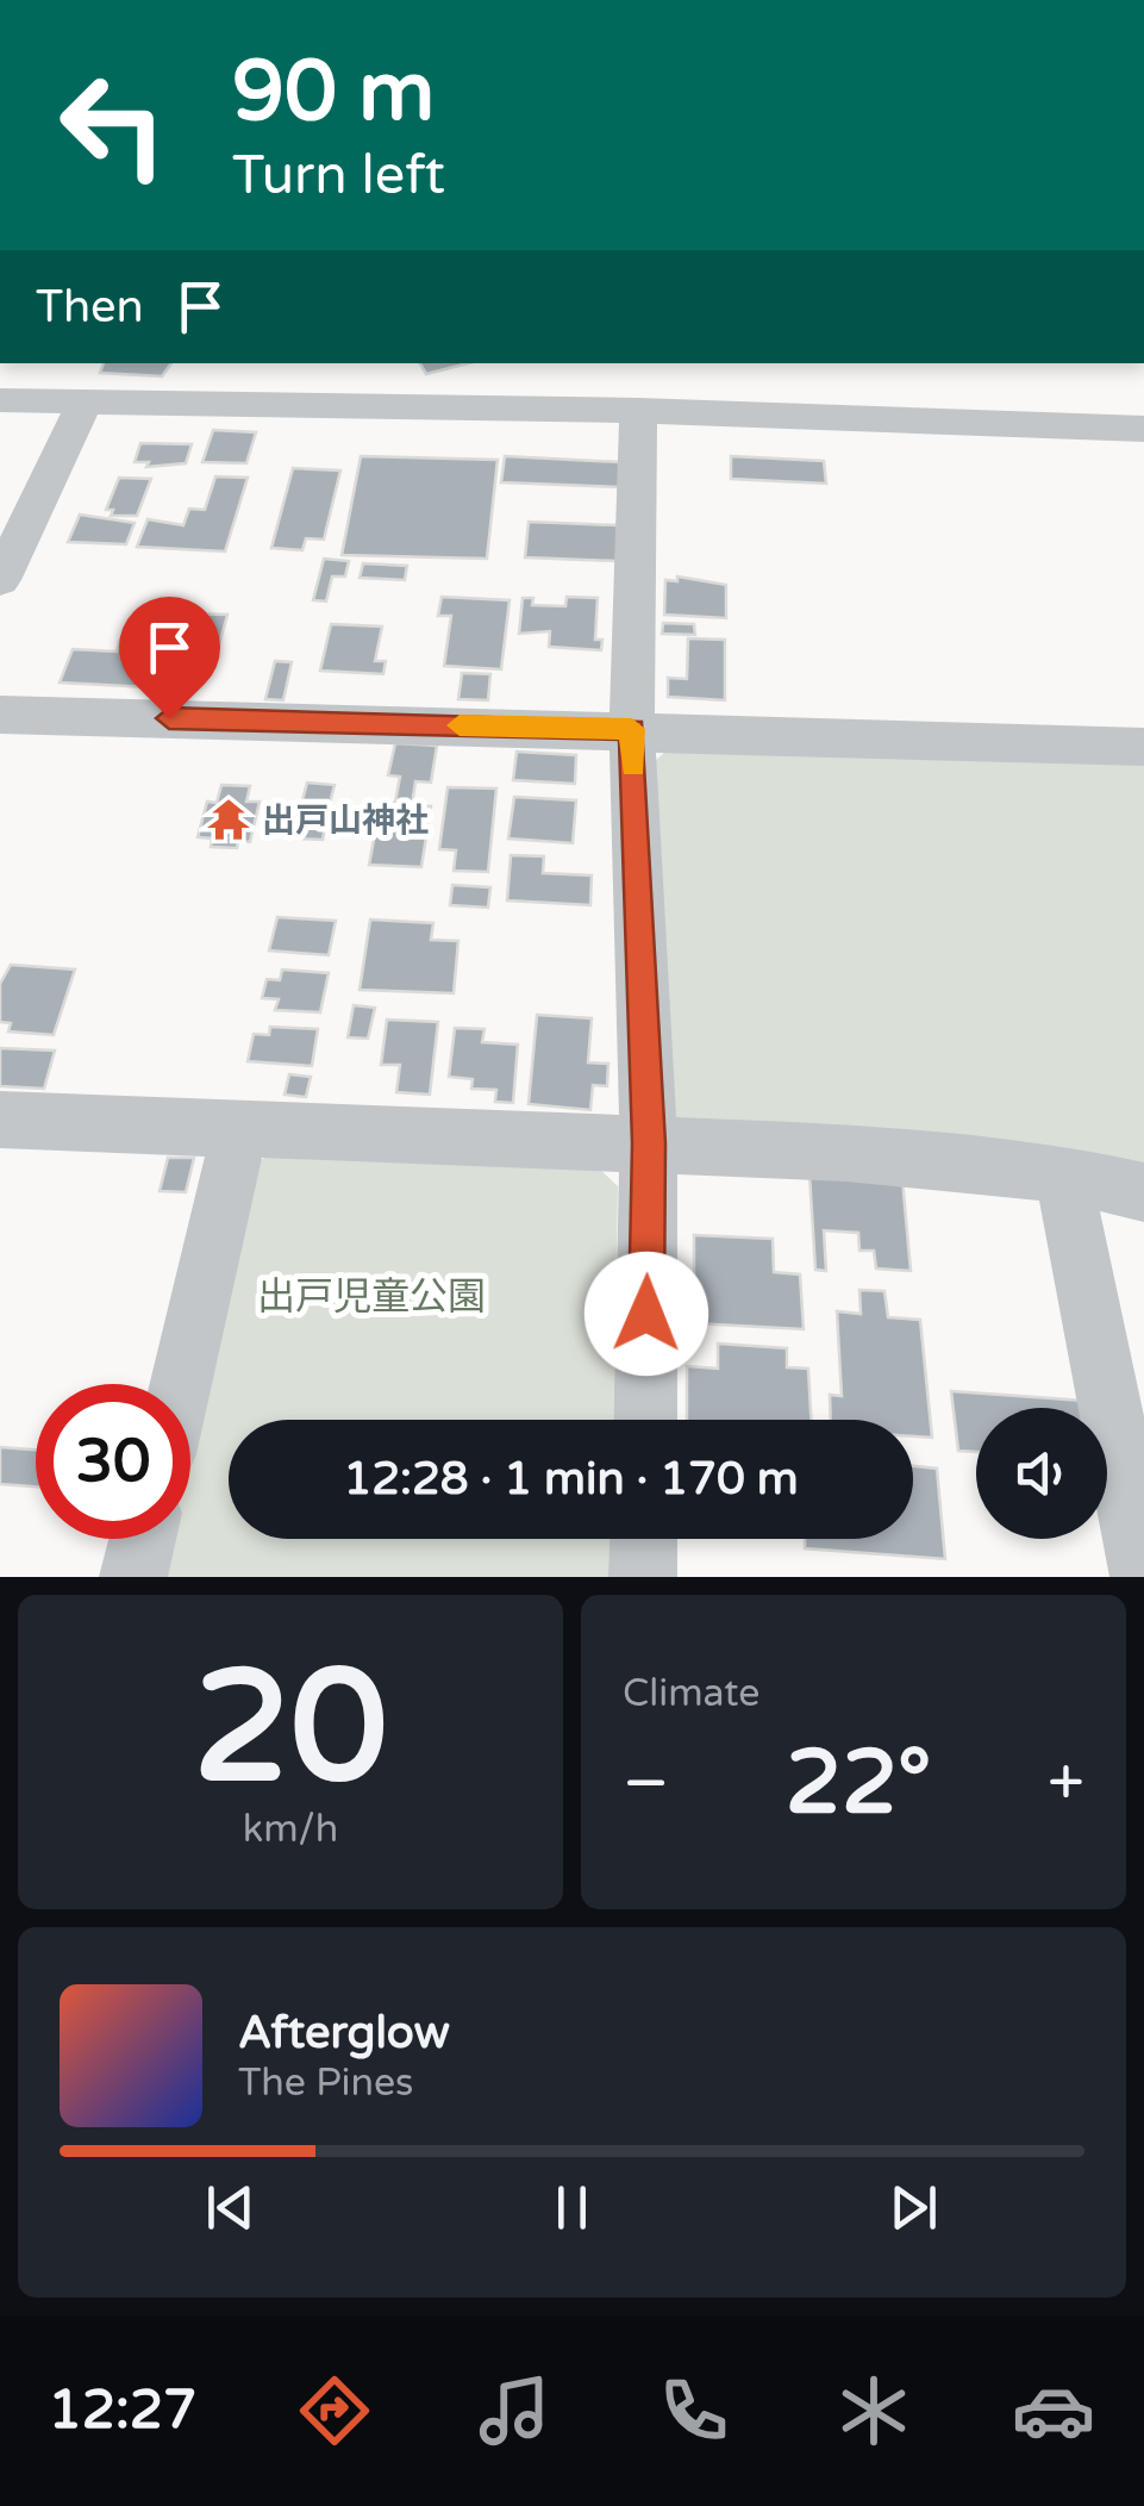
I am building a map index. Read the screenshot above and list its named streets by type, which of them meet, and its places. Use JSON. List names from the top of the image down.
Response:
{
  "parks": ["出戸児童公園"],
  "places": {
    "temple": ["出戸山神社"]
  },
  "page": {
    "turn": ["90 m", "Turn left"],
    "then": "Then",
    "limit": "30",
    "trip": "12:28 · 1 min · 170 m",
    "tile": [
      ["20", "km/h"],
      "Climate"
    ],
    "heat": ["−", "22°", "+"],
    "song": ["Afterglow", "The Pines"],
    "tabs": "12:27"
  }
}
